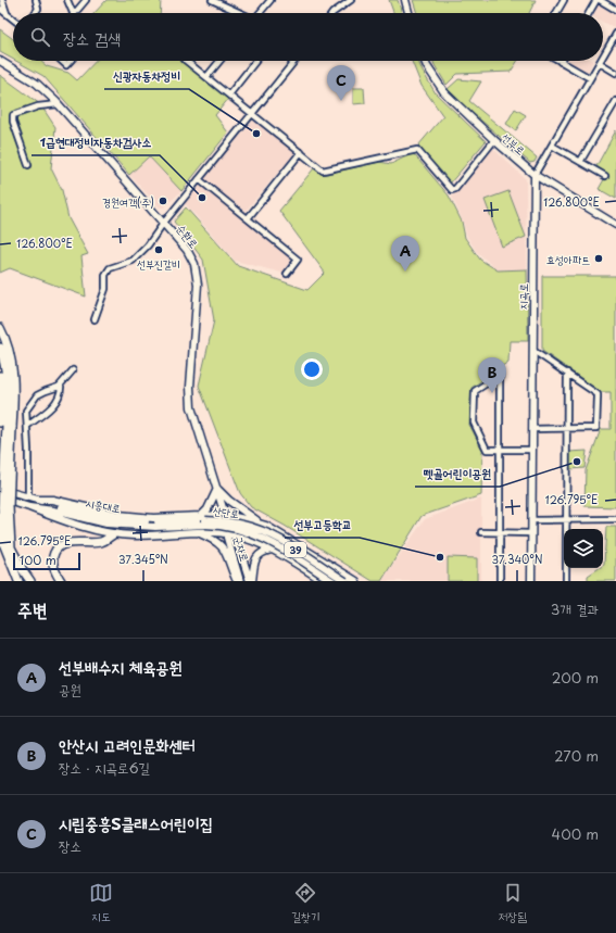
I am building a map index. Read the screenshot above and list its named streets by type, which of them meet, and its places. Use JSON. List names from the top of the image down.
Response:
{
  "streets": {
    "main road": [
      "선부로",
      "순환로",
      "지곡로",
      "시흥대로",
      "산단로",
      "군자로",
      "39"
    ]
  },
  "crossings": [
    ["선부로", "지곡로"],
    ["순환로", "군자로"],
    ["시흥대로", "산단로"],
    ["산단로", "39"]
  ],
  "places": [
    "신광자동차정비",
    "1급현대정비자동차검사소",
    "경원여객(주)",
    "선부진갈비",
    "효성아파트",
    "뗏골어린이공원",
    "선부고등학교"
  ],
  "scale_bar": "100 m",
  "page": {
    "search": "장소 검색",
    "pins": ["C", "A", "B"],
    "scale": "100 m",
    "heading": ["주변", "3개 결과"],
    "list": [
      {
        "mark": "A",
        "name": "선부배수지 체육공원",
        "note": "공원",
        "value": "200 m"
      },
      {
        "mark": "B",
        "name": "안산시 고려인문화센터",
        "note": "장소 · 지곡로6길",
        "value": "270 m"
      },
      {
        "mark": "C",
        "name": "시립중흥S클래스어린이집",
        "note": "장소",
        "value": "400 m"
      }
    ],
    "nav": ["지도", "길찾기", "저장됨"]
  },
  "coordinates": [
    "126.800°E",
    "126.795°E",
    "37.345°N",
    "37.340°N"
  ]
}
